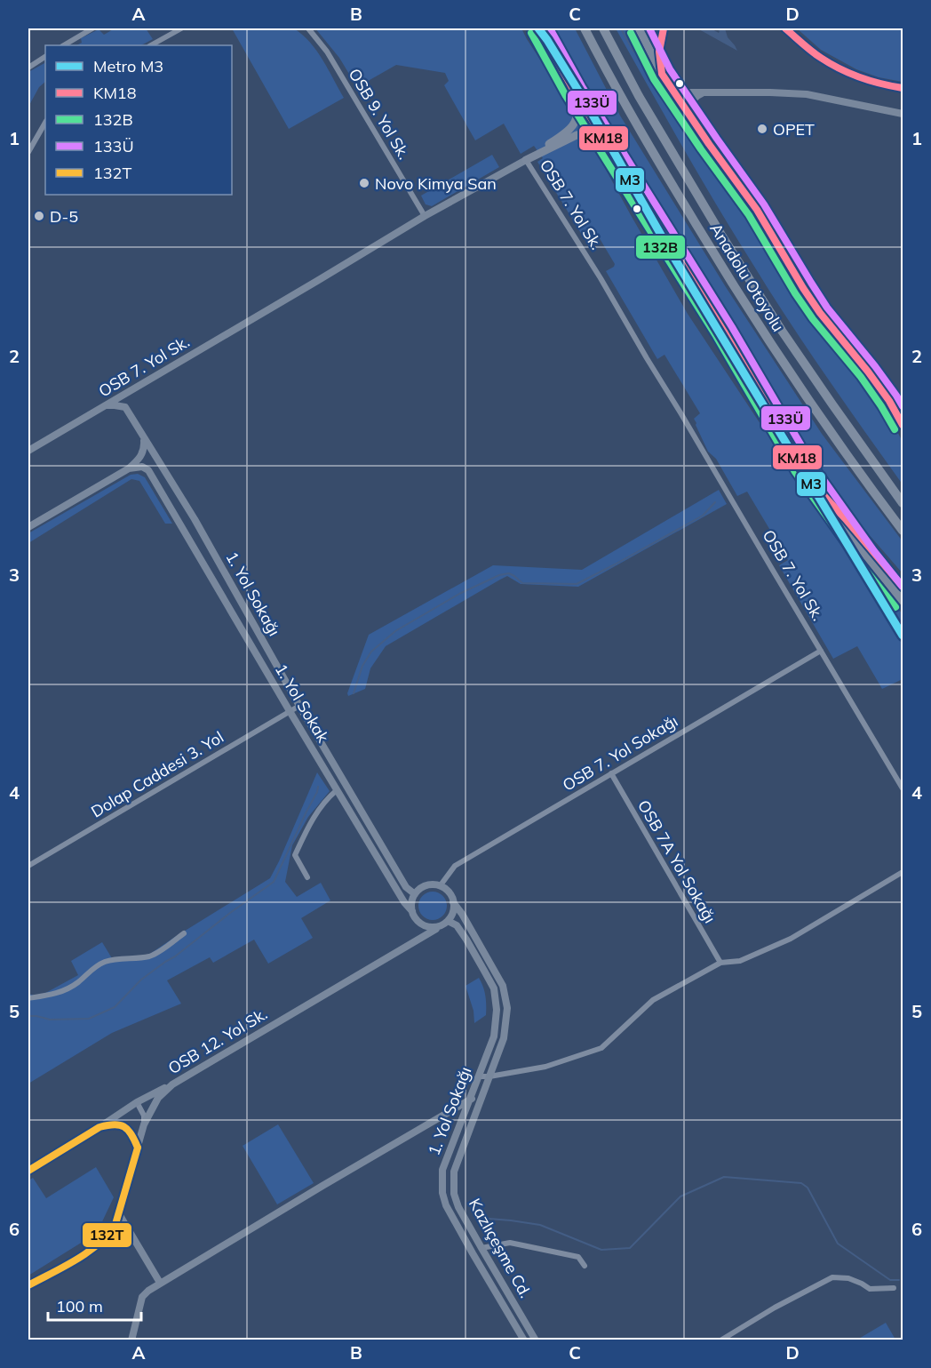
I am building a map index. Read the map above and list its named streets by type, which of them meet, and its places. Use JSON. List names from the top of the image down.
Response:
{
  "streets": {
    "highway": ["Anadolu Otoyolu"],
    "street": [
      "OSB 9. Yol Sk.",
      "OSB 7. Yol Sk.",
      "1. Yol Sokağı",
      "1. Yol Sokak",
      "OSB 7. Yol Sokağı",
      "Dolap Caddesi 3. Yol",
      "OSB 7A Yol Sokağı",
      "OSB 12. Yol Sk.",
      "Kazlıçeşme Cd."
    ]
  },
  "crossings": [
    ["OSB 9. Yol Sk.", "OSB 7. Yol Sk."],
    ["OSB 7. Yol Sk.", "OSB 7. Yol Sokağı"],
    ["1. Yol Sokağı", "1. Yol Sokak"],
    ["1. Yol Sokağı", "OSB 7. Yol Sokağı"],
    ["1. Yol Sokağı", "Dolap Caddesi 3. Yol"],
    ["1. Yol Sokağı", "OSB 12. Yol Sk."],
    ["1. Yol Sokak", "OSB 7. Yol Sokağı"],
    ["1. Yol Sokak", "Dolap Caddesi 3. Yol"],
    ["1. Yol Sokak", "OSB 12. Yol Sk."],
    ["OSB 7. Yol Sokağı", "OSB 7A Yol Sokağı"],
    ["OSB 7. Yol Sokağı", "OSB 12. Yol Sk."]
  ],
  "places": ["OPET", "Novo Kimya San", "D-5"],
  "lines": [
    "metro line M3",
    "transit line KM18",
    "transit line 133Ü",
    "transit line 132B",
    "transit line 132T"
  ],
  "legend": [
    "Metro M3",
    "KM18",
    "132B",
    "133Ü",
    "132T"
  ],
  "scale_bar": "100 m",
  "grid": {
    "columns": [
      "A",
      "B",
      "C",
      "D"
    ],
    "rows": [
      "1",
      "2",
      "3",
      "4",
      "5",
      "6"
    ]
  }
}
